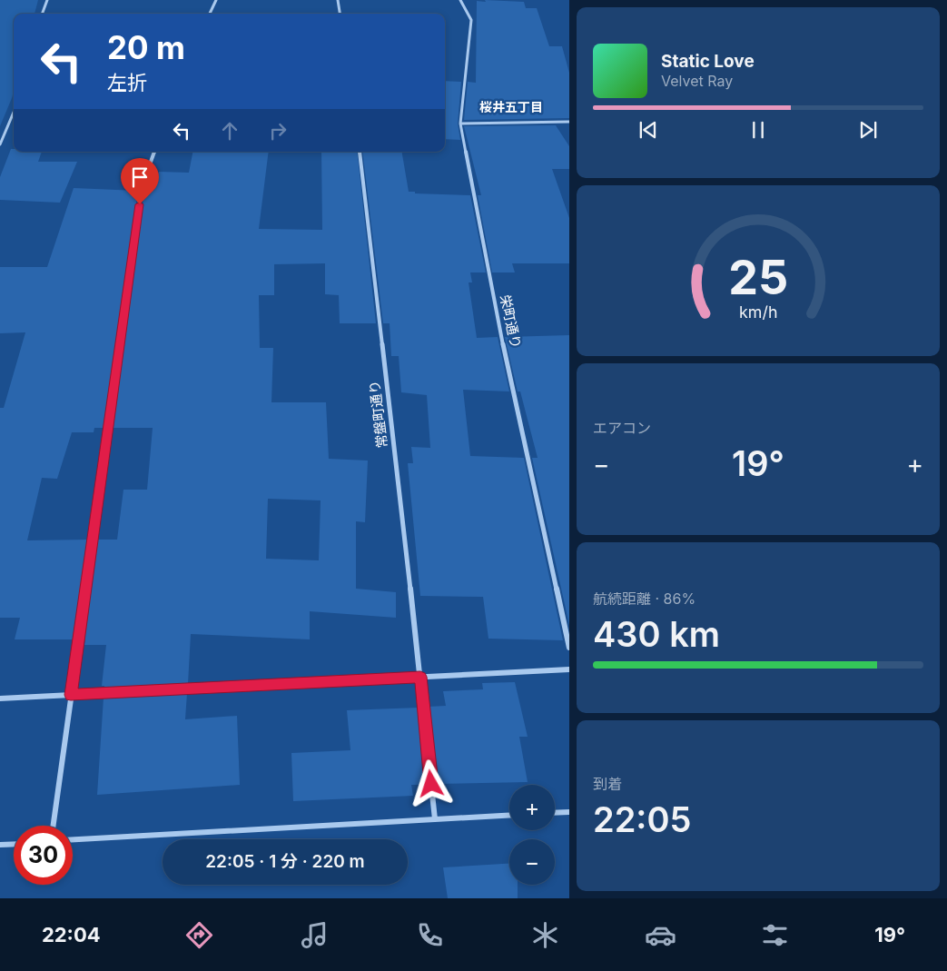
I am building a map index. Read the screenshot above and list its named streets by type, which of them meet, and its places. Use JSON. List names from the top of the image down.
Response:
{
  "streets": {
    "street": ["栄町通り", "常盤町通り"]
  },
  "districts": ["桜井五丁目"],
  "page": {
    "turn": ["20 m", "左折"],
    "song": ["Static Love", "Velvet Ray"],
    "tile": [
      "エアコン",
      ["航続距離 · 86%", "430 km"],
      ["到着", "22:05"]
    ],
    "heat": ["−", "19°", "+"],
    "map_buttons": ["+", "−"],
    "limit": "30",
    "trip": "22:05 · 1 分 · 220 m",
    "tabs": ["22:04", "19°"],
    "gauge": ["25", "km/h"]
  }
}
